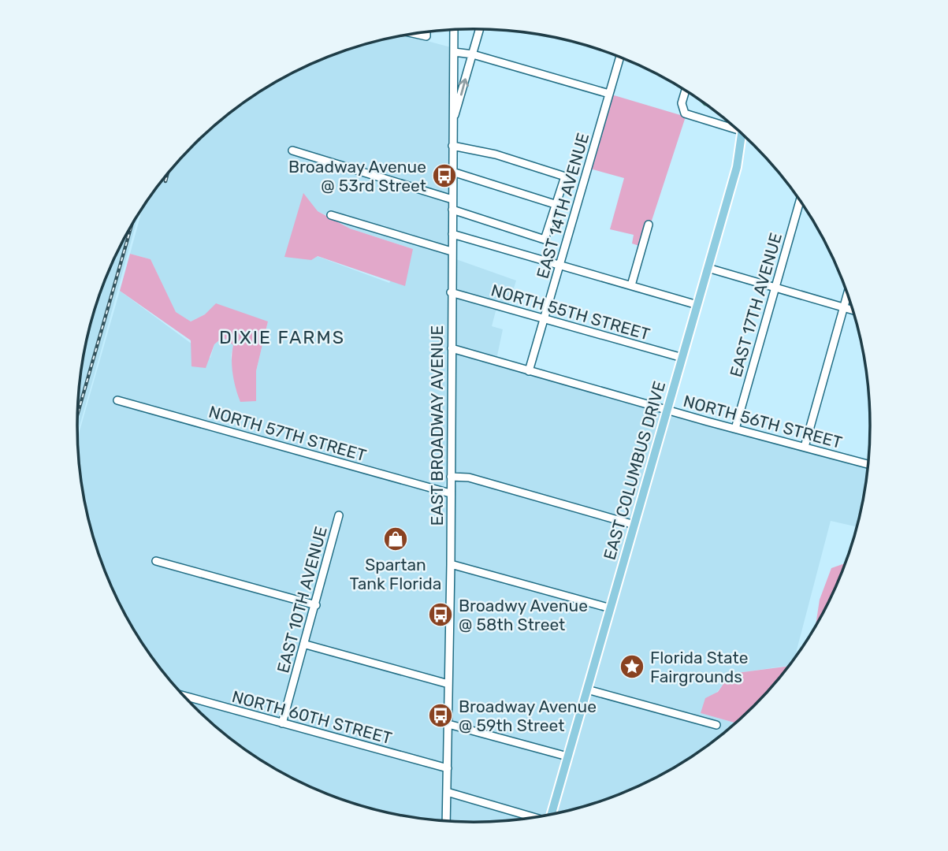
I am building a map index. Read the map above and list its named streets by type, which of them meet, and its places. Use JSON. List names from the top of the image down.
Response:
{
  "streets": {
    "main road": ["EAST COLUMBUS DRIVE"],
    "street": [
      "EAST 14TH AVENUE",
      "EAST 17TH AVENUE",
      "NORTH 55TH STREET",
      "NORTH 56TH STREET",
      "EAST BROADWAY AVENUE",
      "NORTH 57TH STREET",
      "EAST 10TH AVENUE",
      "NORTH 60TH STREET"
    ]
  },
  "crossings": [
    ["EAST 14TH AVENUE", "NORTH 55TH STREET"],
    ["EAST 14TH AVENUE", "NORTH 56TH STREET"],
    ["EAST 17TH AVENUE", "NORTH 56TH STREET"],
    ["NORTH 55TH STREET", "EAST BROADWAY AVENUE"],
    ["NORTH 55TH STREET", "EAST COLUMBUS DRIVE"],
    ["NORTH 56TH STREET", "EAST BROADWAY AVENUE"],
    ["NORTH 56TH STREET", "EAST COLUMBUS DRIVE"],
    ["EAST BROADWAY AVENUE", "NORTH 57TH STREET"],
    ["EAST BROADWAY AVENUE", "NORTH 60TH STREET"],
    ["EAST 10TH AVENUE", "NORTH 60TH STREET"]
  ],
  "districts": ["DIXIE FARMS"],
  "places": {
    "bus stop": ["Broadway Avenue @ 53rd Street", "Broadwy Avenue @ 58th Street", "Broadway Avenue @ 59th Street"],
    "shop": ["Spartan Tank Florida"],
    "place": ["Florida State Fairgrounds"]
  }
}
